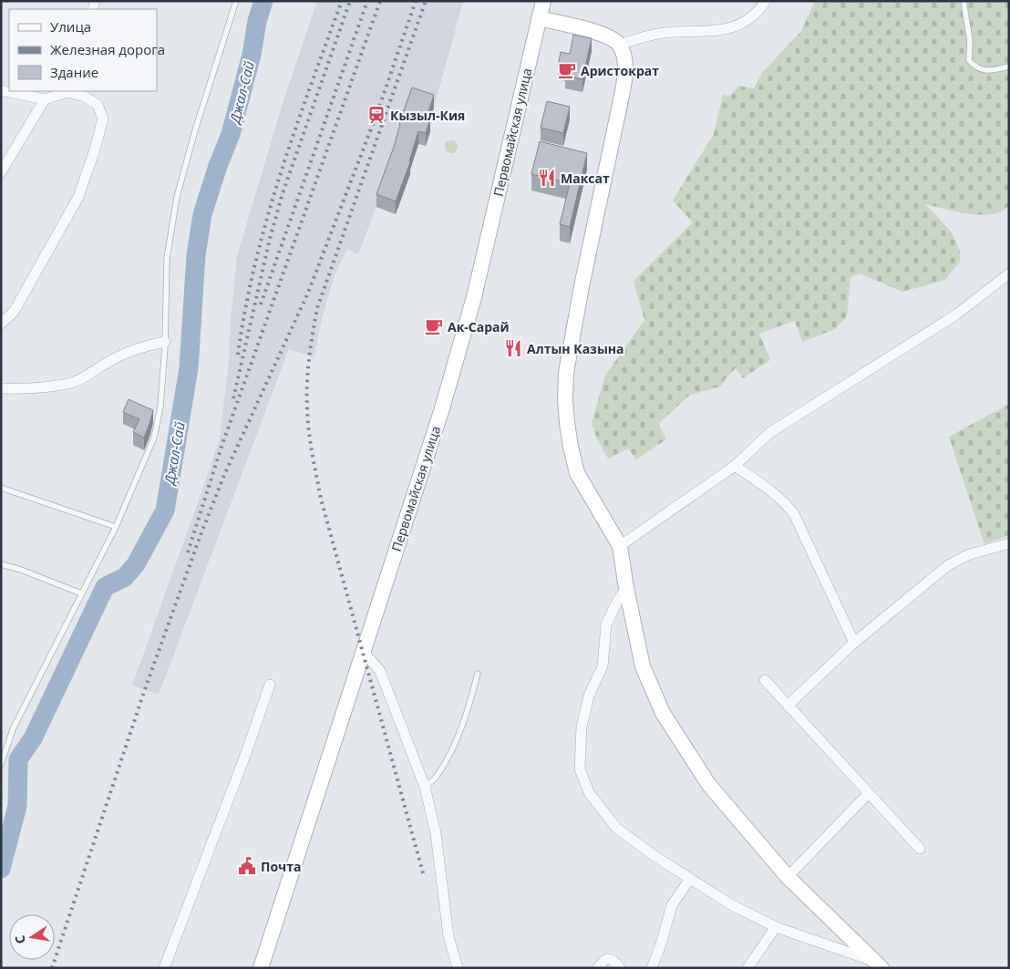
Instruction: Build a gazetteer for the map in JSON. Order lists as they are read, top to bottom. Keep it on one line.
{"streets":{"street":["Первомайская улица"]},"water":["Джал-Сай"],"places":{"cafe":["Аристократ","Ак-Сарай"],"station":["Кызыл-Кия"],"restaurant":["Максат","Алтын Казына"],"public building":["Почта"]},"legend":["Улица","Железная дорога","Здание"],"north":"left"}
